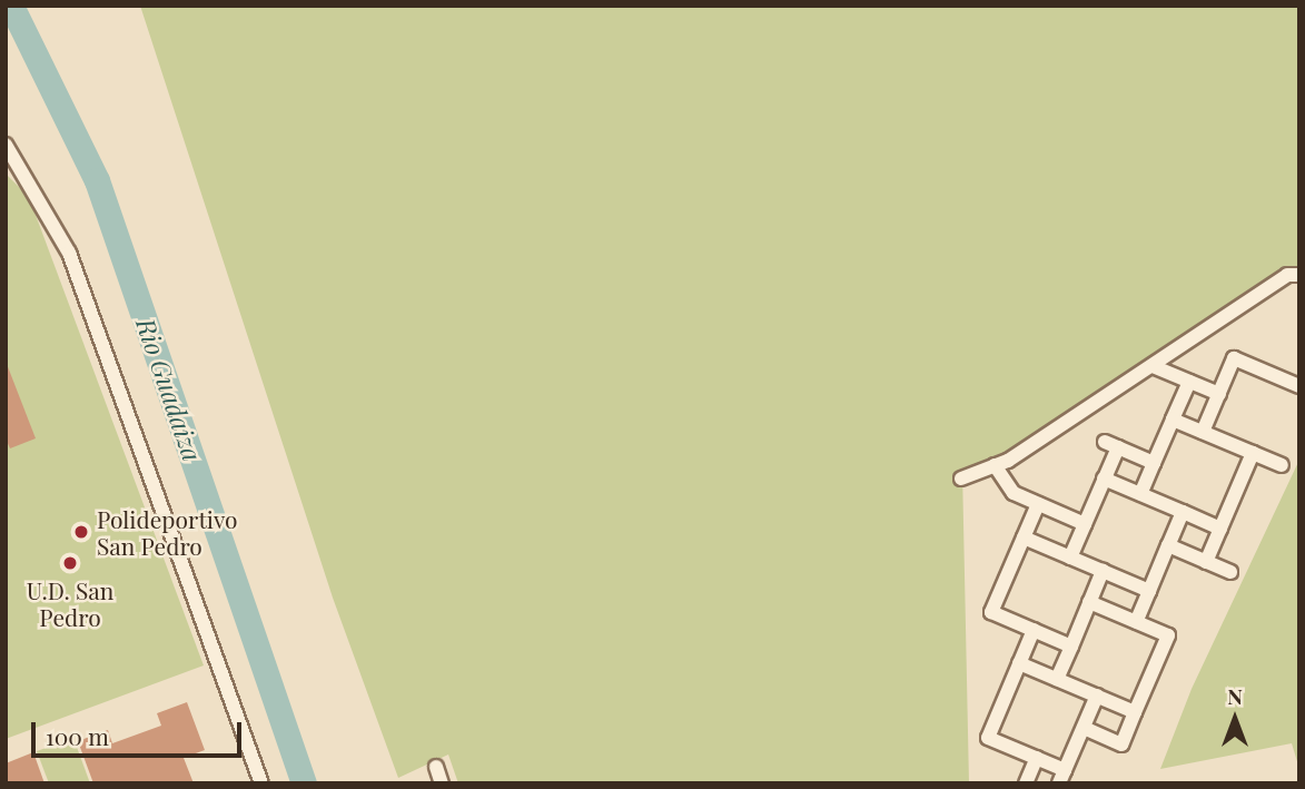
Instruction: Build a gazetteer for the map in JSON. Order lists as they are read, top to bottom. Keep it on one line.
{"water":["Rio Guadaiza"],"places":["Polideportivo San Pedro","U.D. San Pedro"],"scale_bar":"100 m","north":"top"}
